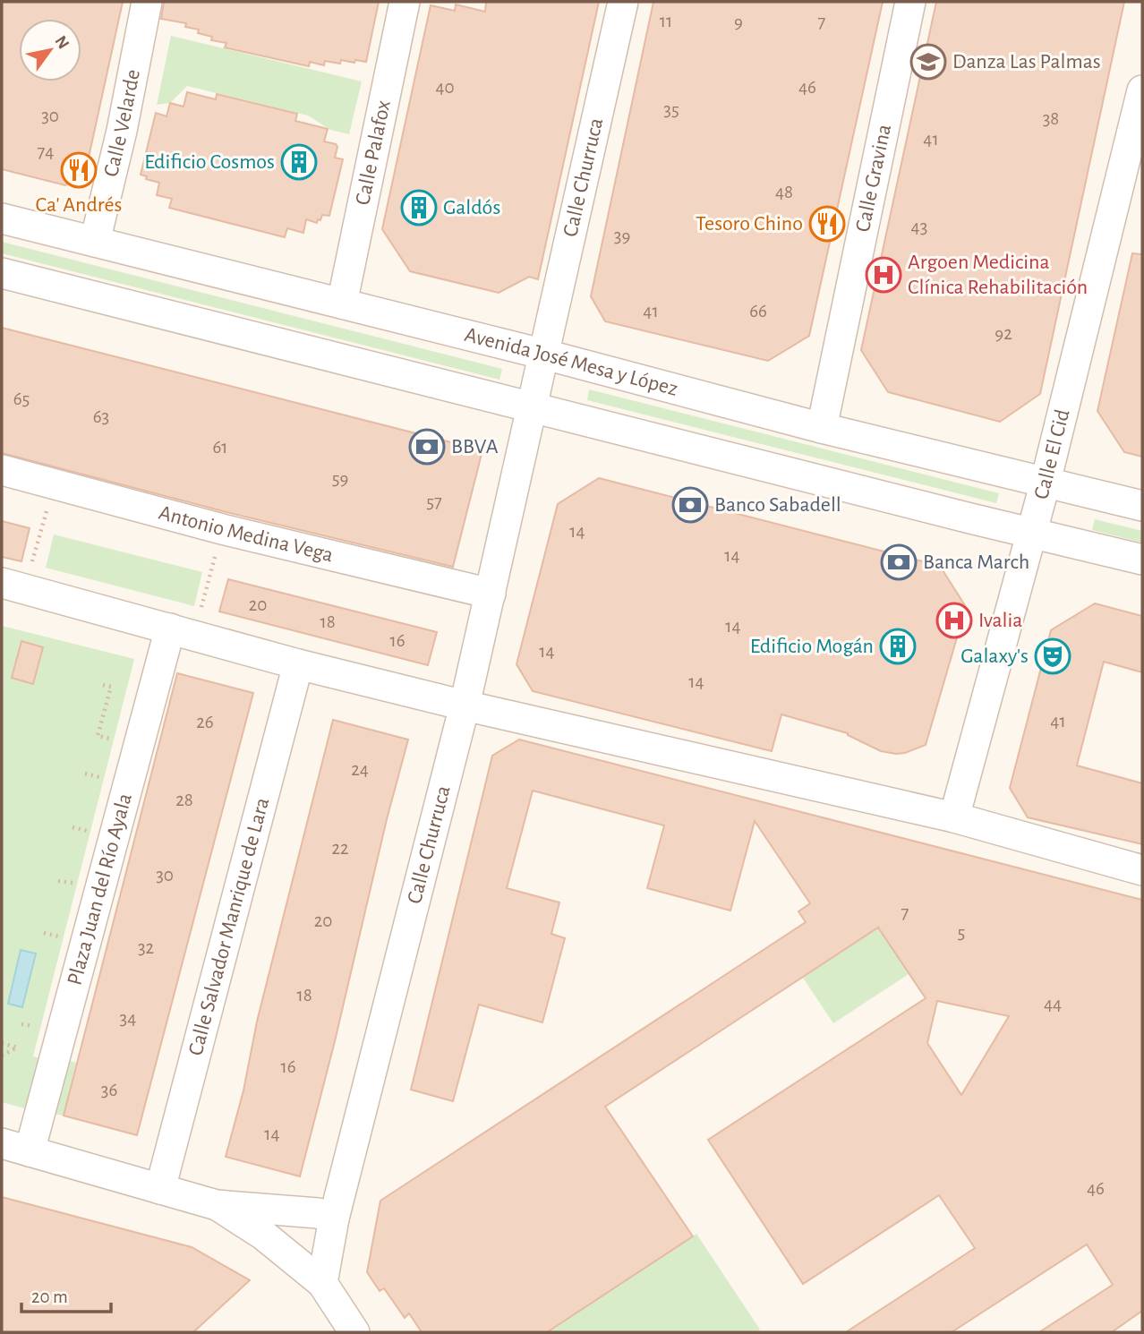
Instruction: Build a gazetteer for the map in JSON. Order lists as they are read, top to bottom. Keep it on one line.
{"streets":{"street":["Calle Velarde","Calle Palafox","Calle Churruca","Calle Gravina","Avenida José Mesa y López","Calle El Cid","Antonio Medina Vega","Plaza Juan del Río Ayala","Calle Salvador Manrique de Lara"]},"crossings":[["Calle Velarde","Avenida José Mesa y López"],["Calle Palafox","Avenida José Mesa y López"],["Calle Churruca","Avenida José Mesa y López"],["Calle Churruca","Antonio Medina Vega"],["Calle Gravina","Avenida José Mesa y López"],["Avenida José Mesa y López","Calle El Cid"]],"places":{"school or university":["Danza Las Palmas"],"building":["Edificio Cosmos","Galdós","Edificio Mogán"],"restaurant":["Ca' Andrés","Tesoro Chino"],"hospital":["Argoen Medicina Clínica Rehabilitación","Ivalia"],"bank":["BBVA","Banco Sabadell","Banca March"],"theatre":["Galaxy's"]},"house_numbers":["11","9","7","40","46","35","30","38","41","74","48","43","39","41","66","92","65","63","61","59","57","14","14","20","18","14","16","14","14","41","26","24","28","22","30","7","20","5","32","18","44","34","16","36","14","46"],"scale_bar":"20 m","north":"top right"}
